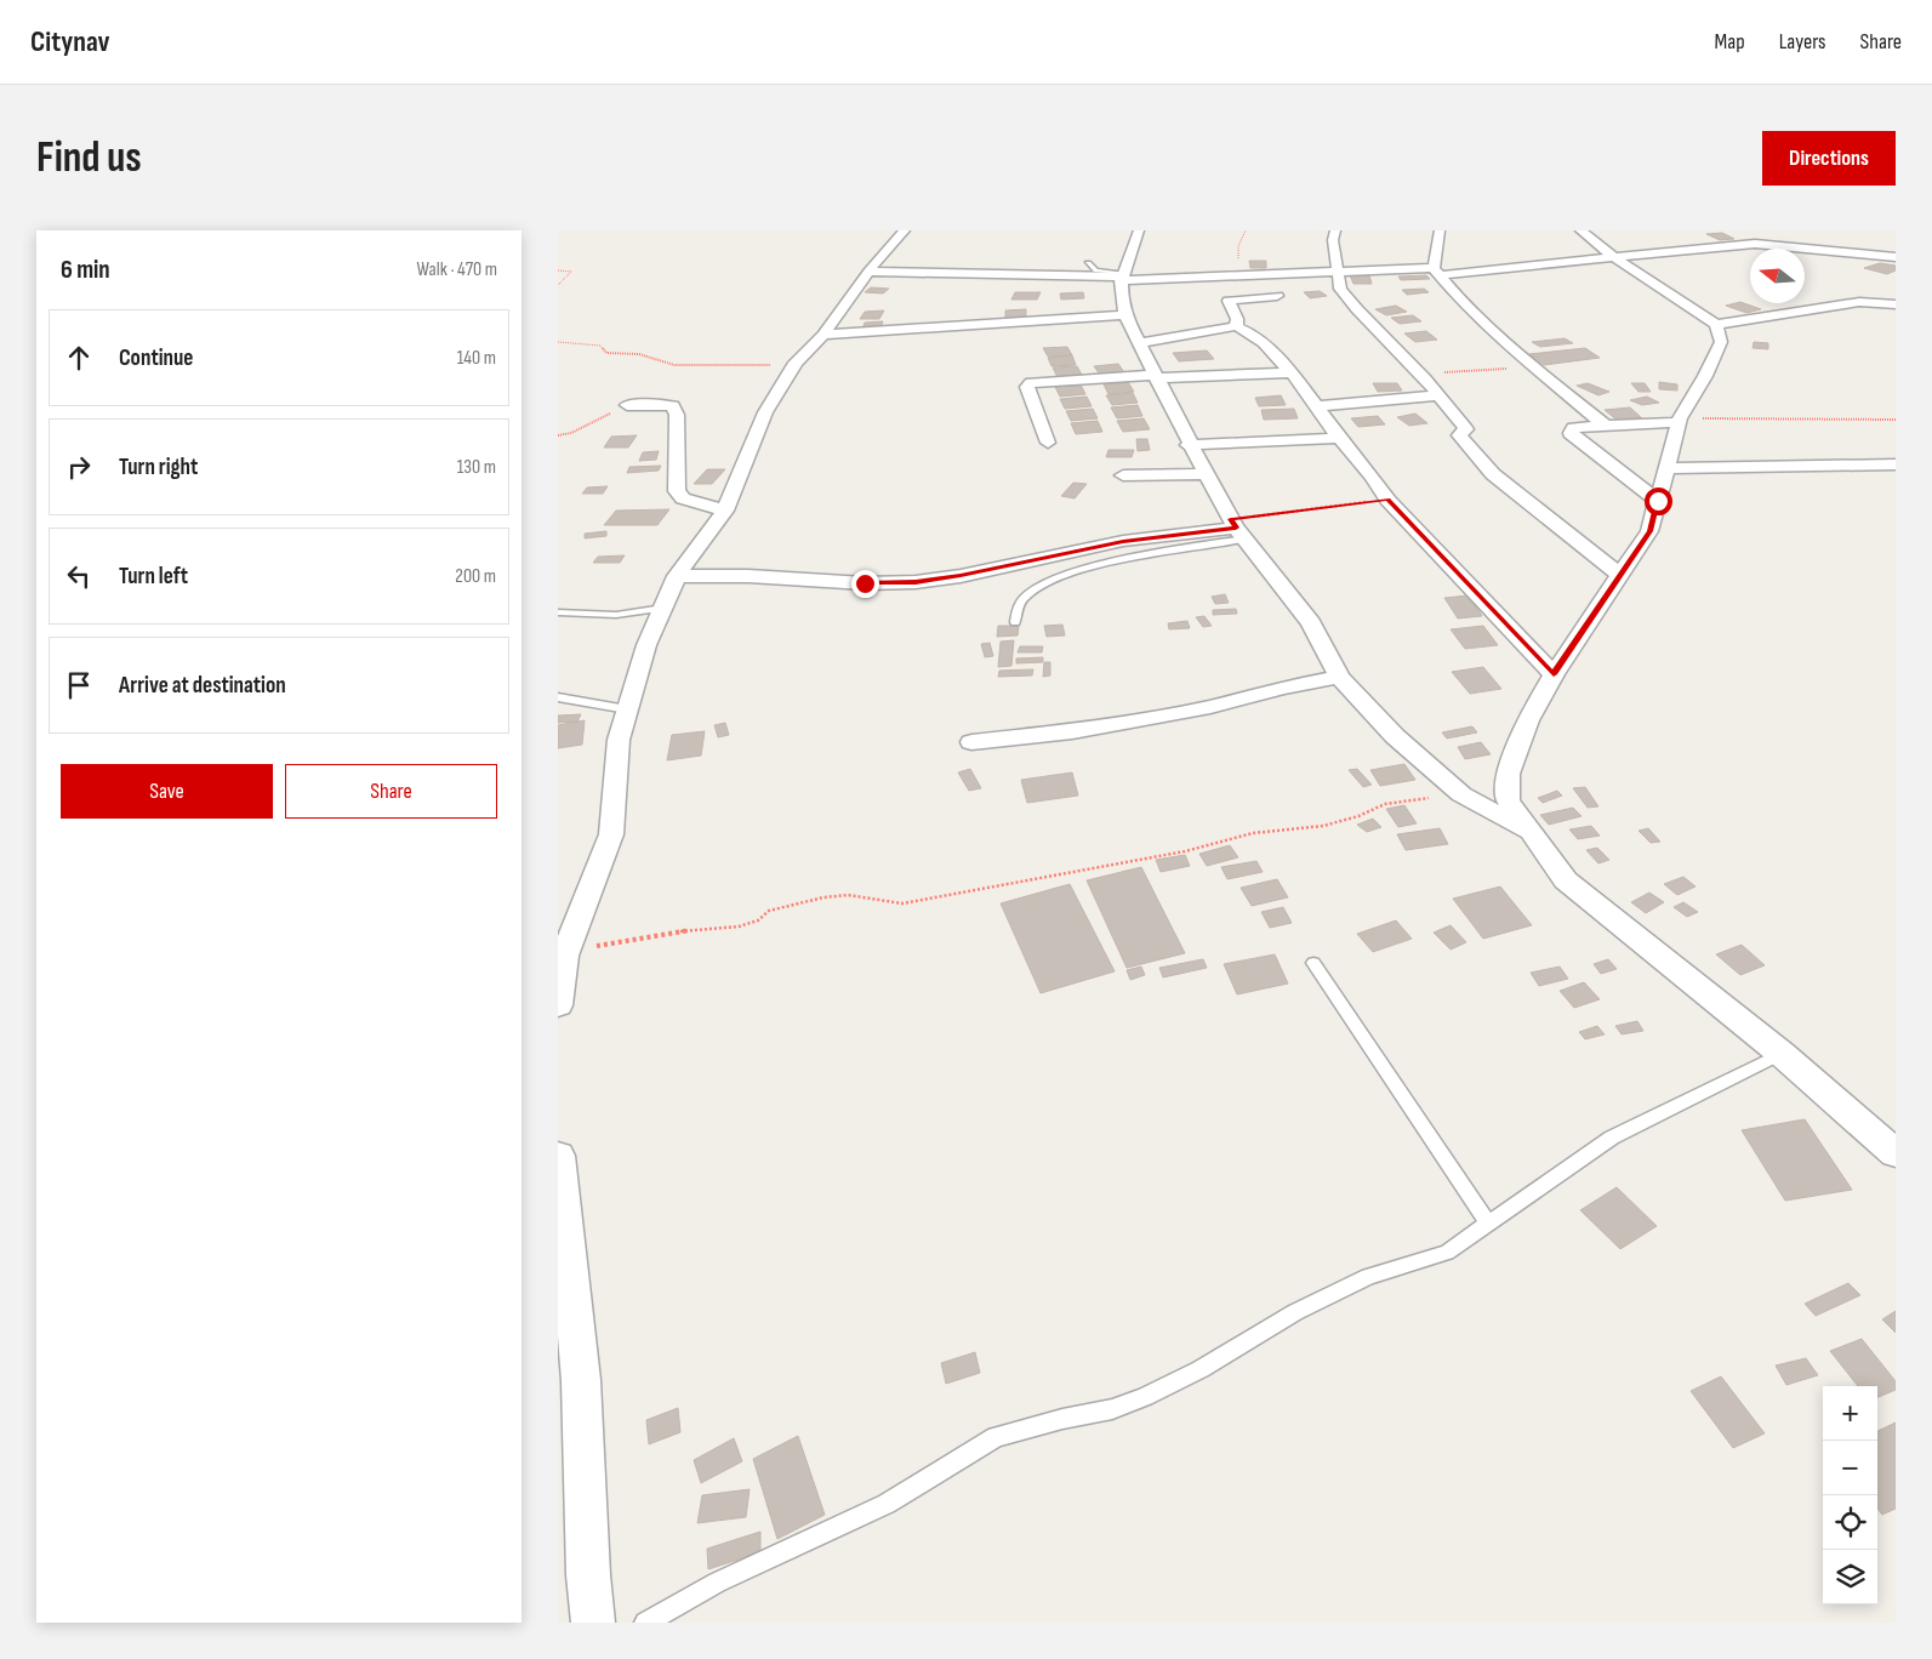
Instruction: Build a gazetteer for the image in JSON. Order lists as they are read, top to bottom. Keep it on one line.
{"north":"left","page":{"header":"Citynav","nav":["Map","Layers","Share"],"buttons":["Directions",["Save","Share"]],"title":"Find us","heading":["6 min","Walk · 470 m"],"list":[["Continue","140 m"],["Turn right","130 m"],["Turn left","200 m"],"Arrive at destination"],"map_buttons":["+","−"]}}
